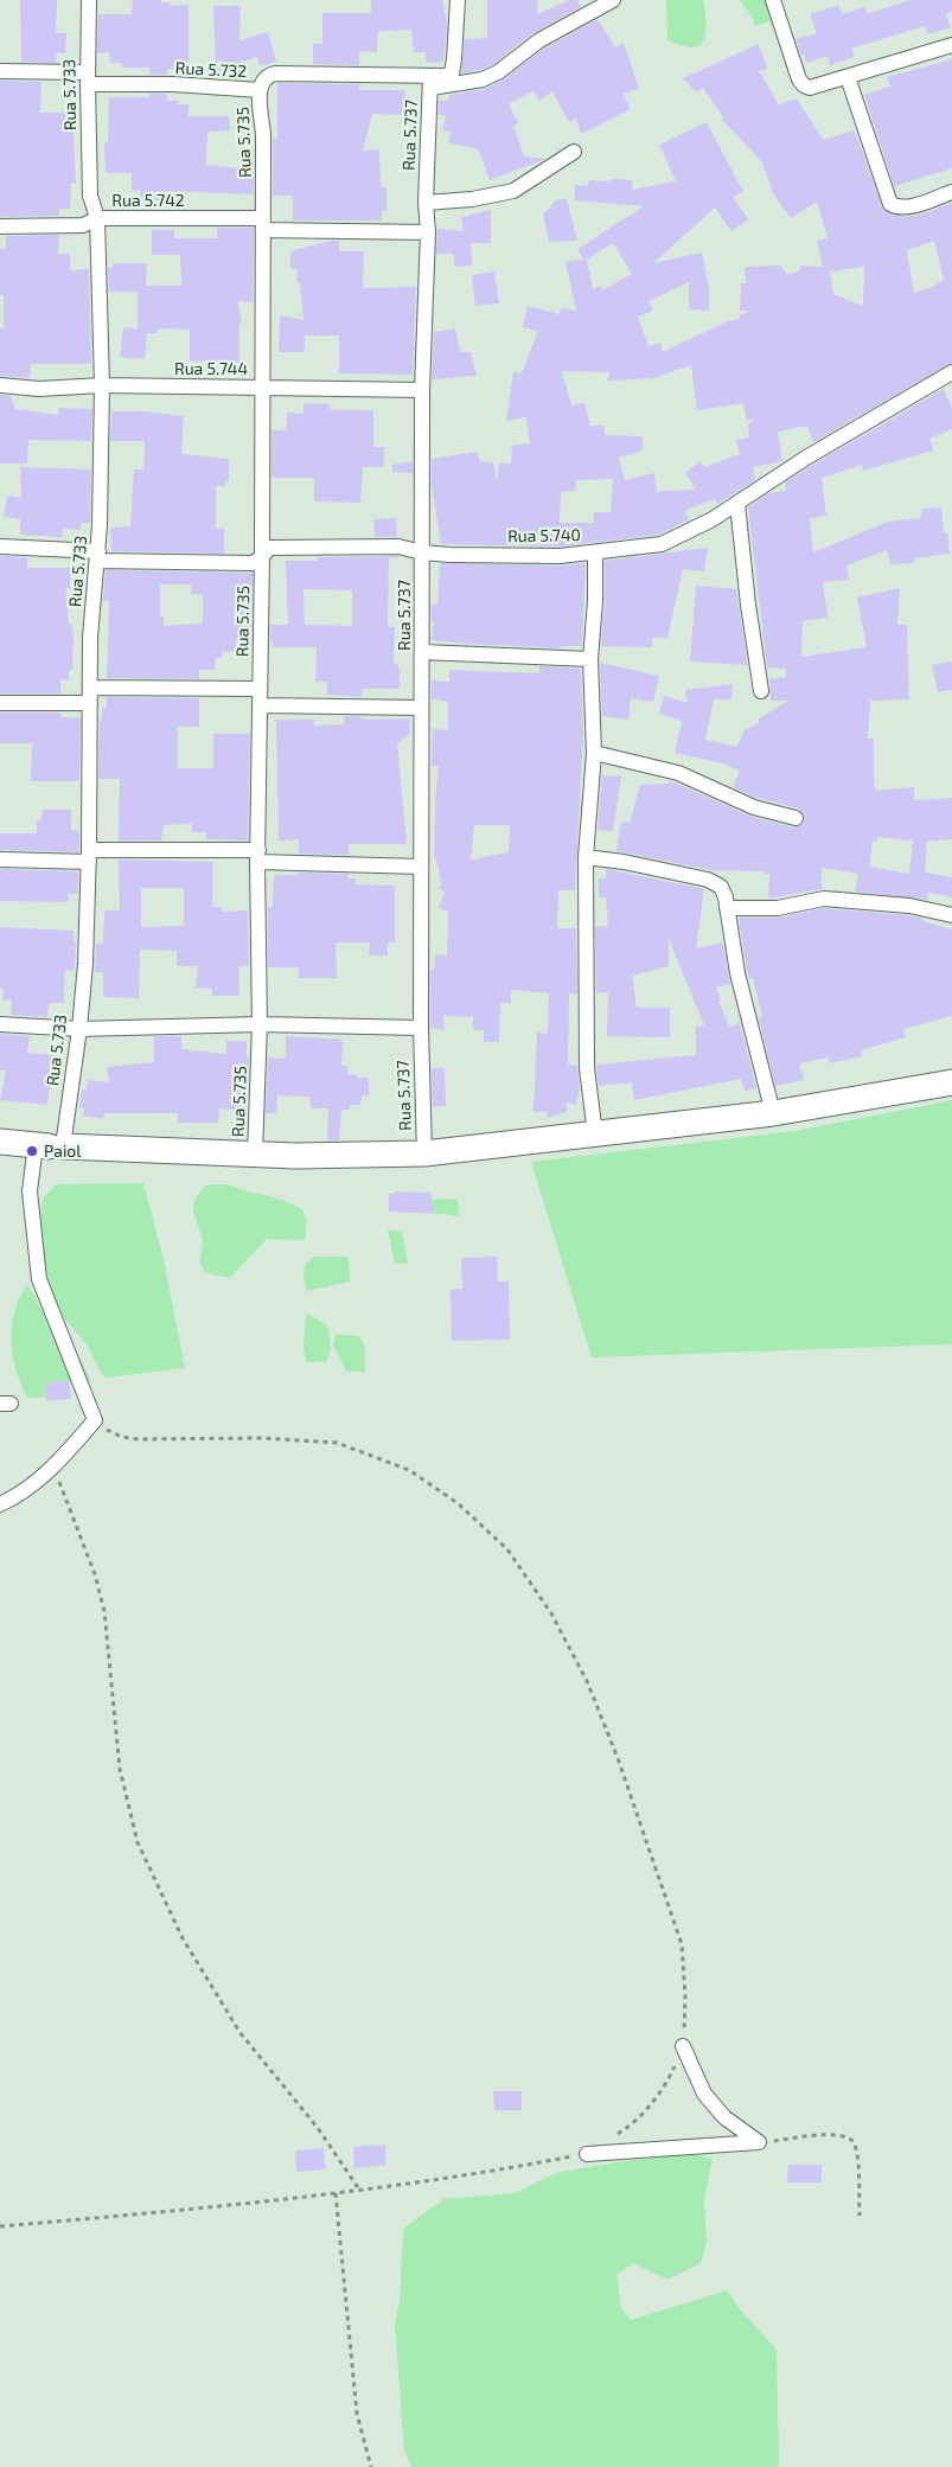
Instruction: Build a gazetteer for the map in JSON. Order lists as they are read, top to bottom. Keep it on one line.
{"streets":{"street":["Rua 5.732","Rua 5.733","Rua 5.737","Rua 5.735","Rua 5.742","Rua 5.744","Rua 5.740"]},"crossings":[["Rua 5.732","Rua 5.733"],["Rua 5.732","Rua 5.737"],["Rua 5.732","Rua 5.735"],["Rua 5.733","Rua 5.742"],["Rua 5.733","Rua 5.744"],["Rua 5.733","Rua 5.740"],["Rua 5.737","Rua 5.742"],["Rua 5.737","Rua 5.744"],["Rua 5.737","Rua 5.740"],["Rua 5.735","Rua 5.742"],["Rua 5.735","Rua 5.744"],["Rua 5.735","Rua 5.740"]],"places":["Paiol"]}
